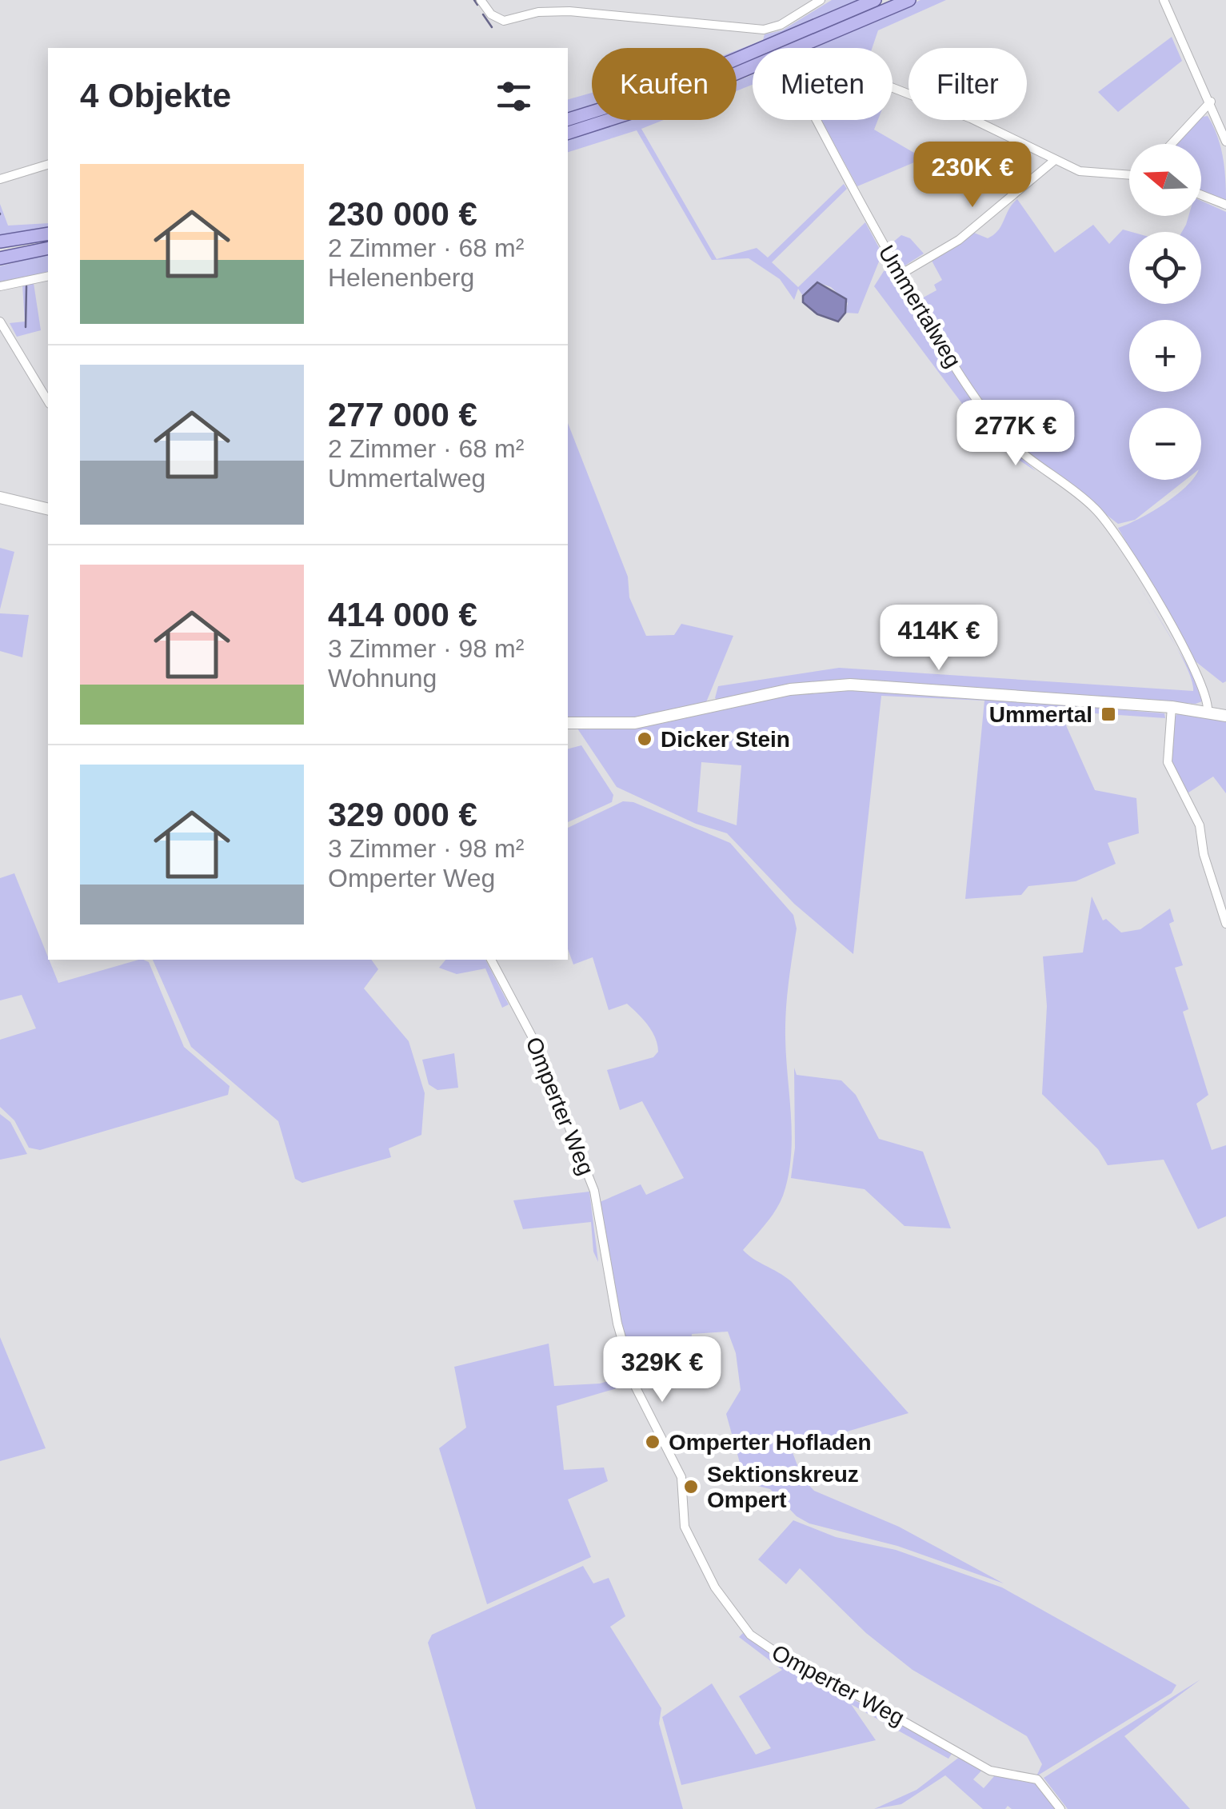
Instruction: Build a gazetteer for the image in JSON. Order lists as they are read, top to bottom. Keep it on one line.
{"streets":{"street":["Ummertalweg","Omperter Weg"]},"places":{"transit":["Ummertal"],"other":["Dicker Stein","Omperter Hofladen","Sektionskreuz Ompert"]},"north":"left","page":{"chip":["Kaufen","Mieten","Filter"],"heading":"4 Objekte","price":["230K €","277K €","414K €","329K €"],"map_buttons":["+","−"],"list":[{"name":"230 000 €","note":"2 Zimmer · 68 m² · Helenenberg"},{"name":"277 000 €","note":"2 Zimmer · 68 m² · Ummertalweg"},{"name":"414 000 €","note":"3 Zimmer · 98 m² · Wohnung"},{"name":"329 000 €","note":"3 Zimmer · 98 m² · Omperter Weg"}]}}
